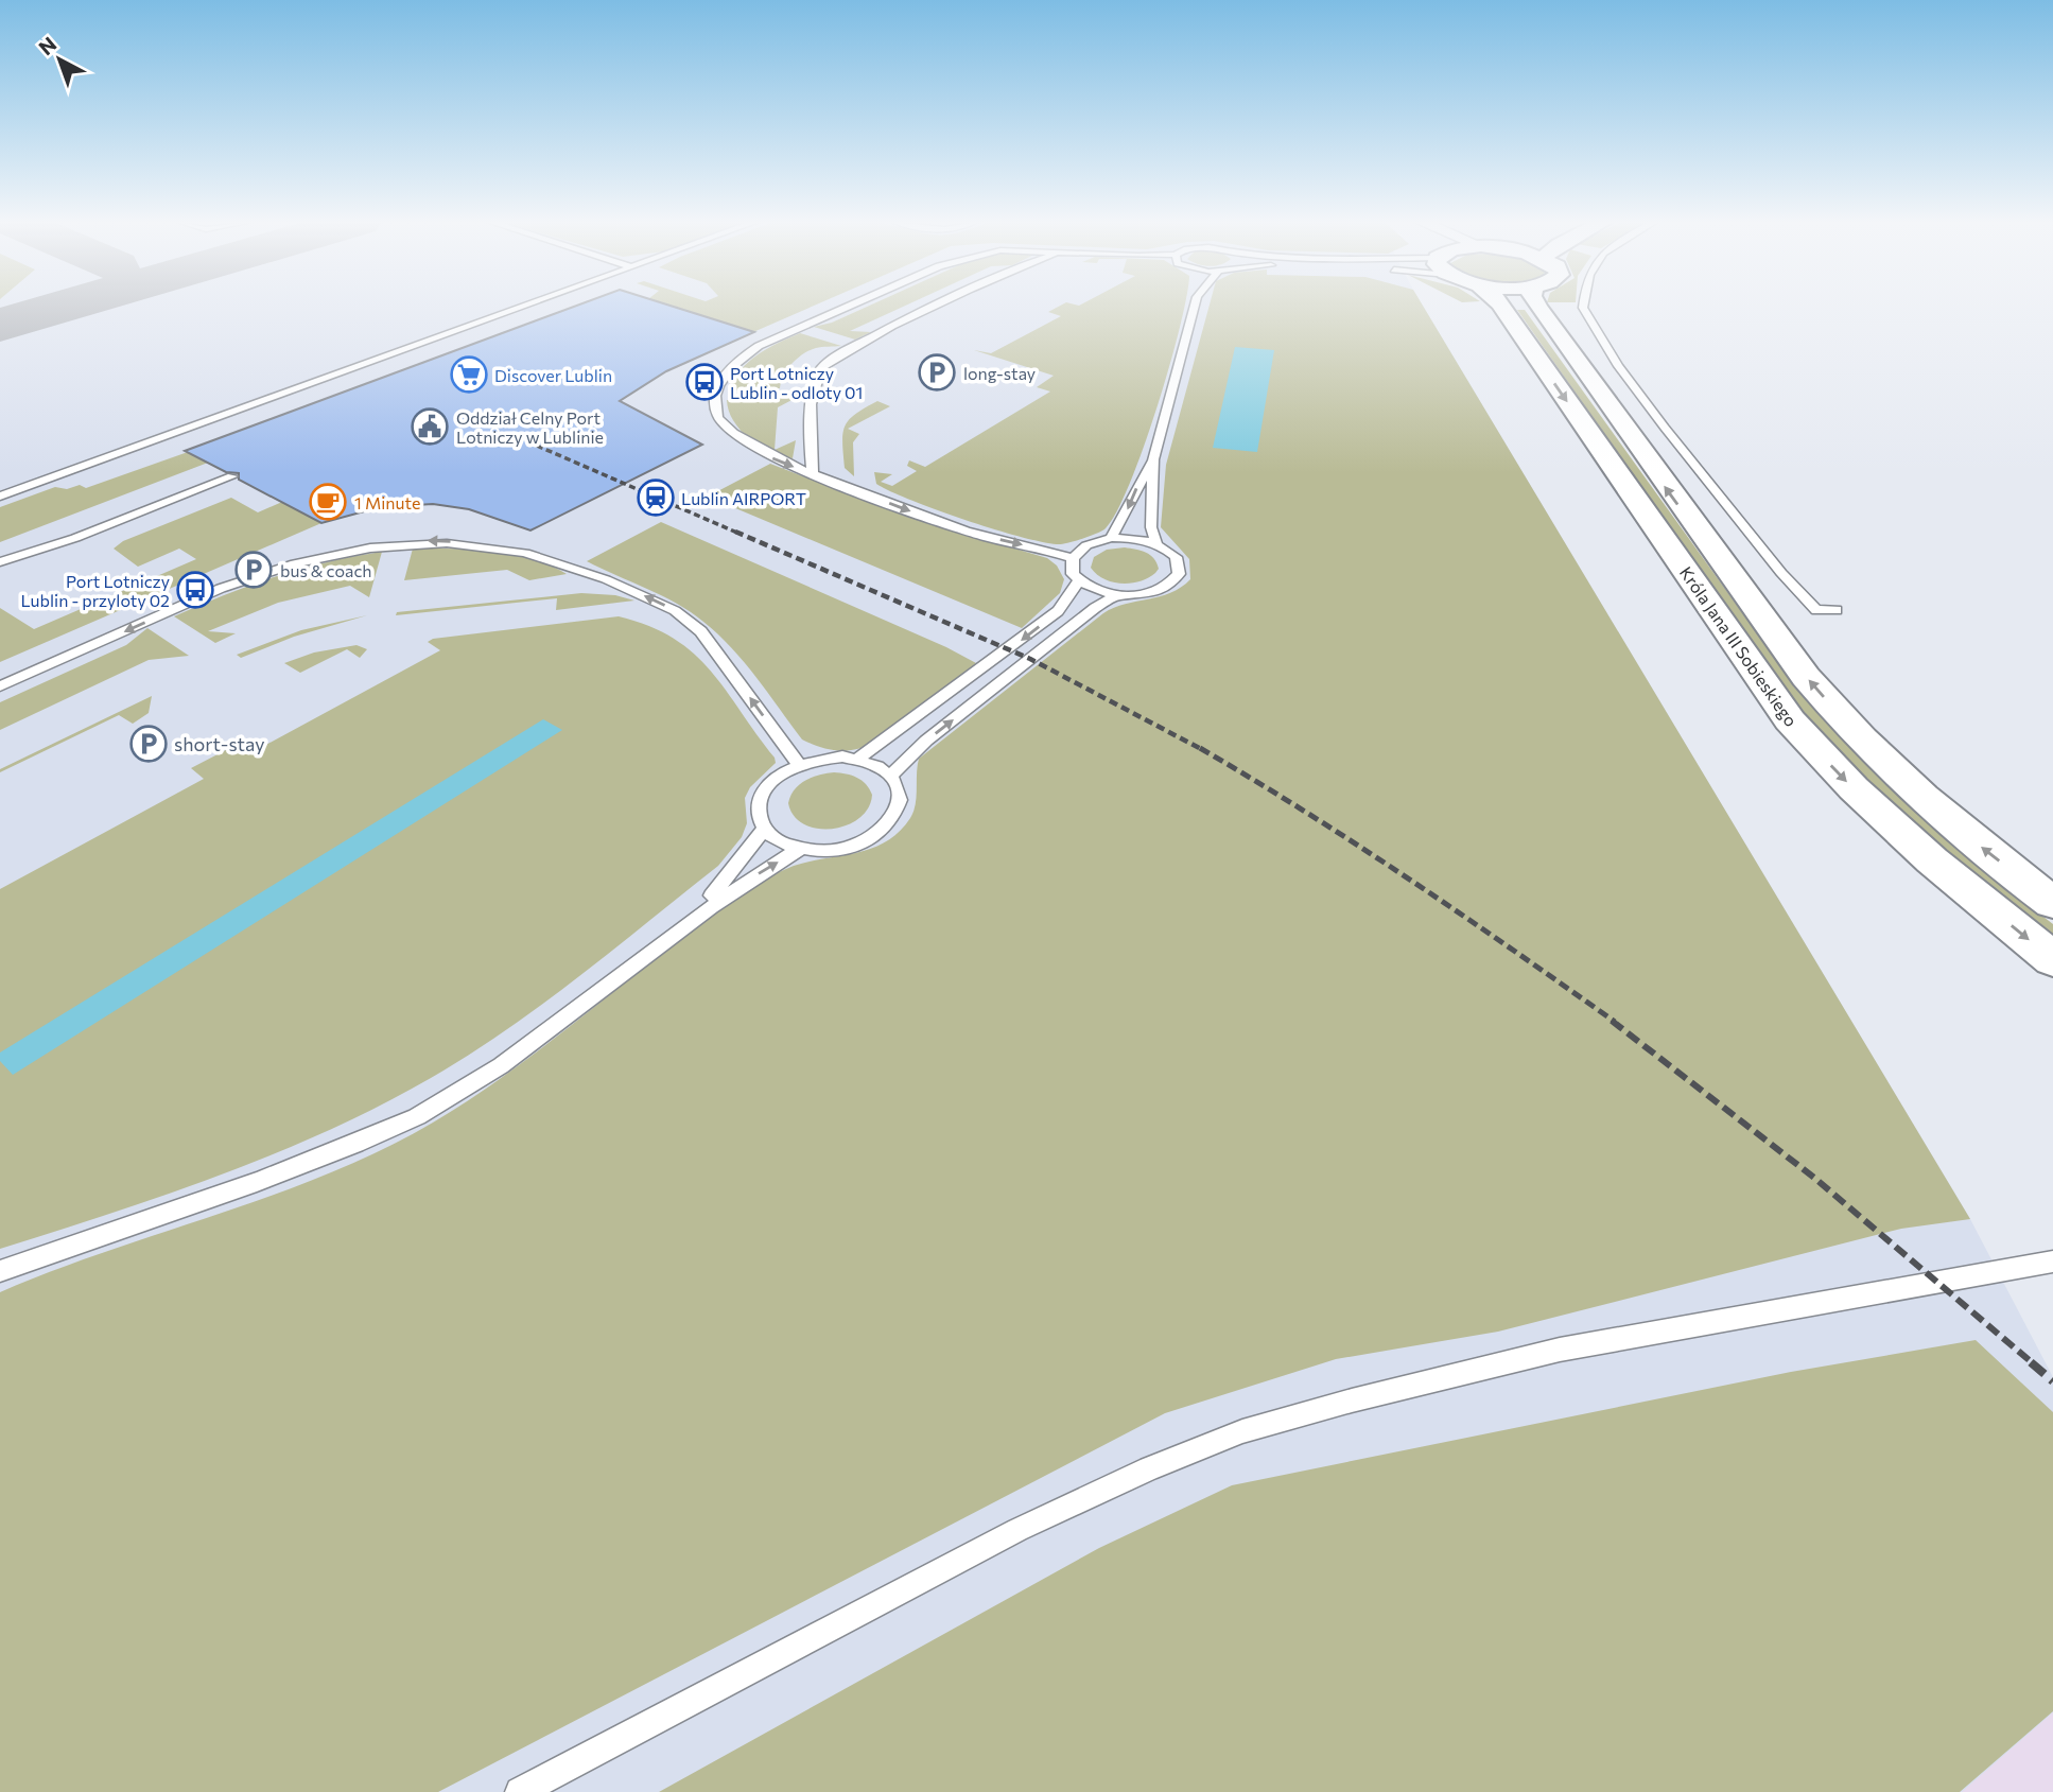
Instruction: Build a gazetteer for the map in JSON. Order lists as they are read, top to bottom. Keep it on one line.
{"streets":{"main road":["Króla Jana III Sobieskiego"]},"places":{"parking":["long-stay","bus & coach","short-stay"],"supermarket":["Discover Lublin"],"bus stop":["Port Lotniczy Lublin - odloty 01","Port Lotniczy Lublin - przyloty 02"],"public building":["Oddział Celny Port Lotniczy w Lublinie"],"station":["Lublin AIRPORT"],"cafe":["1 Minute"]},"north":"top left"}
